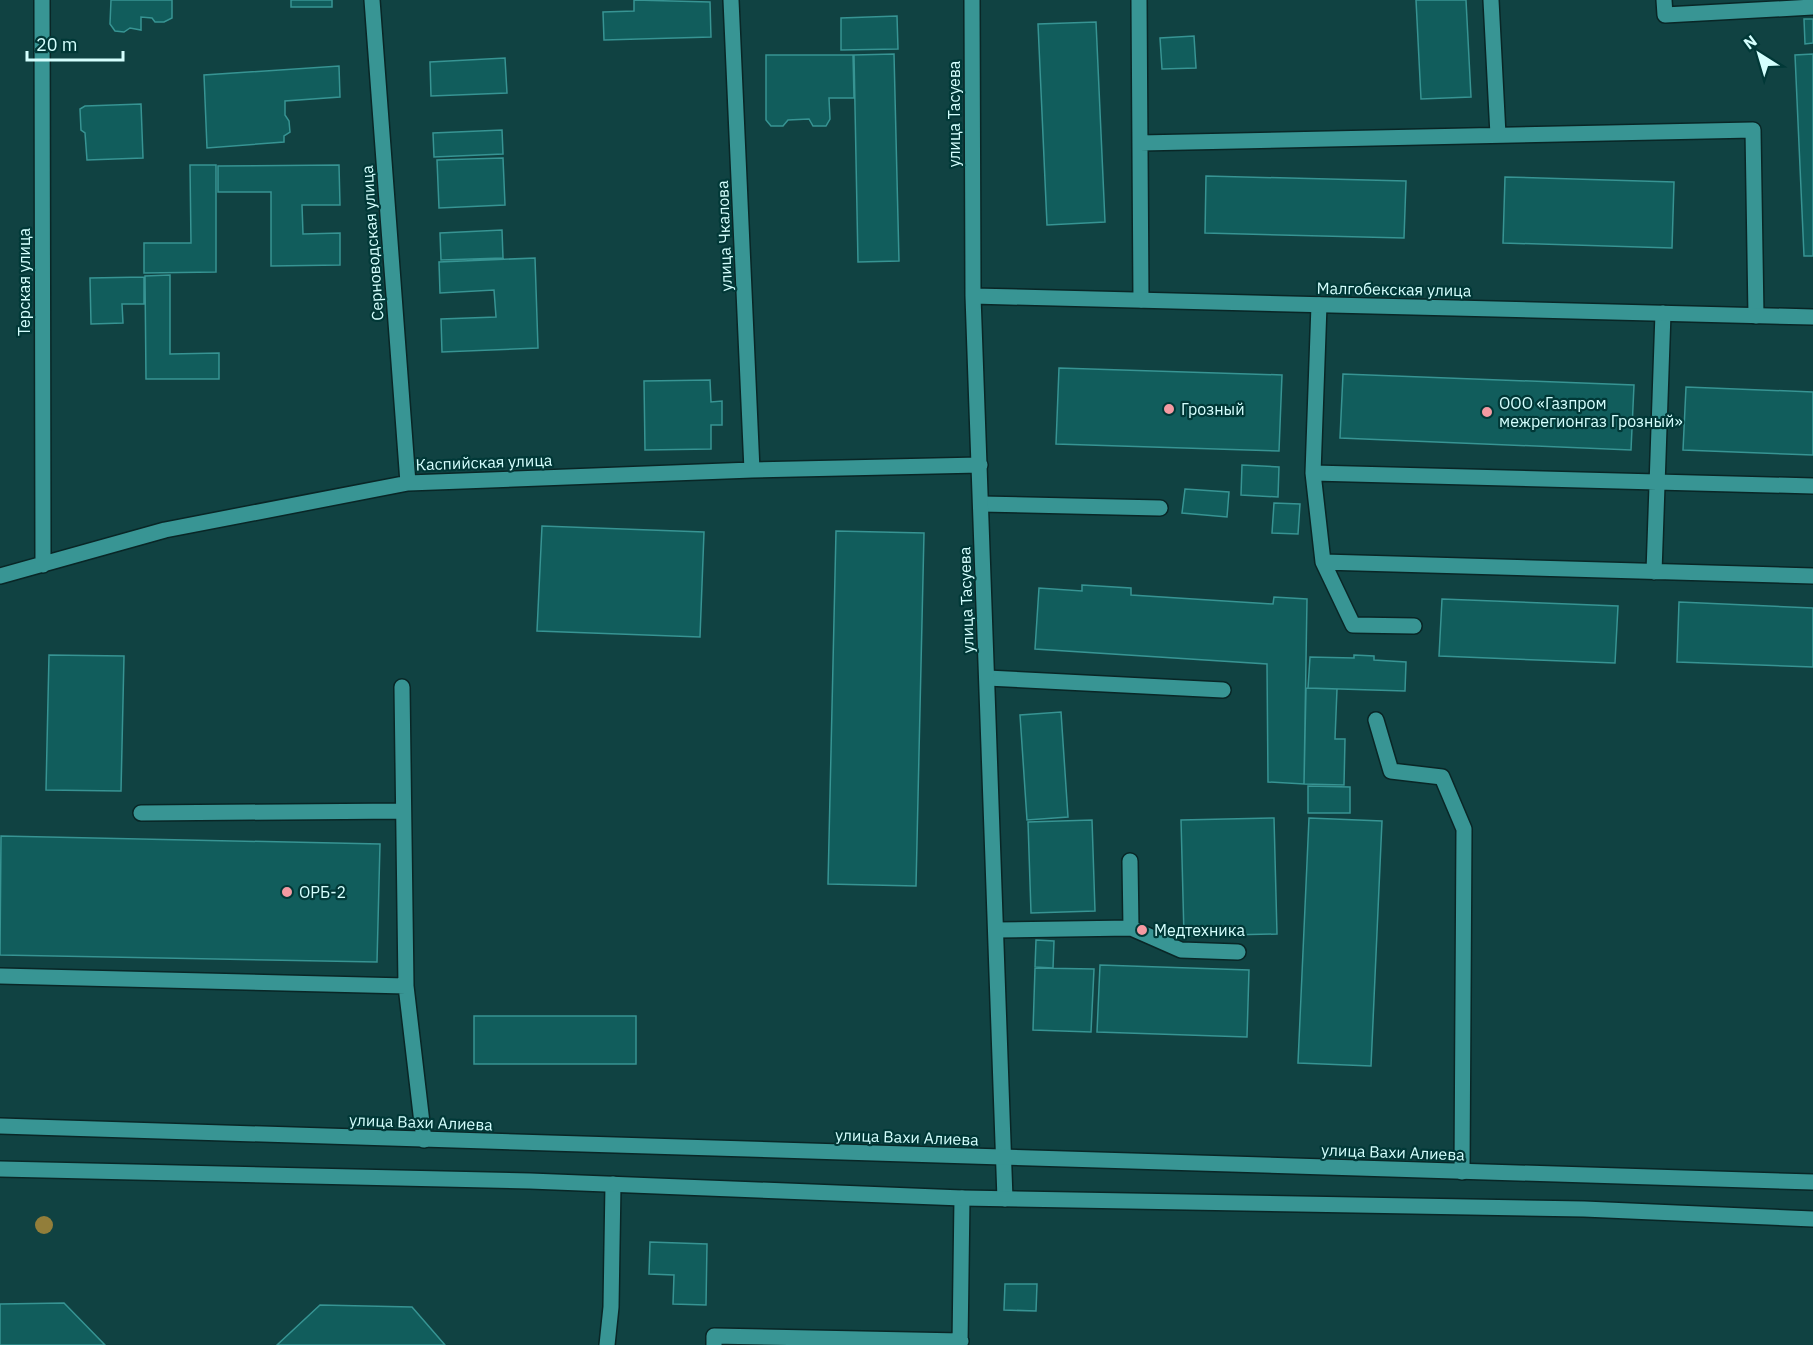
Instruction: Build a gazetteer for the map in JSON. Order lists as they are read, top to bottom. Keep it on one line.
{"streets":{"street":["улица Тасуева","улица Чкалова","Серноводская улица","Терская улица","Малгобекская улица","Каспийская улица","улица Вахи Алиева"]},"crossings":[["улица Тасуева","Малгобекская улица"],["улица Тасуева","Каспийская улица"],["улица Тасуева","улица Вахи Алиева"],["улица Чкалова","Каспийская улица"],["Серноводская улица","Каспийская улица"],["Терская улица","Каспийская улица"]],"places":["Грозный","ООО «Газпром межрегионгаз Грозный»","ОРБ-2","Медтехника"],"scale_bar":"20 m","north":"top left"}
